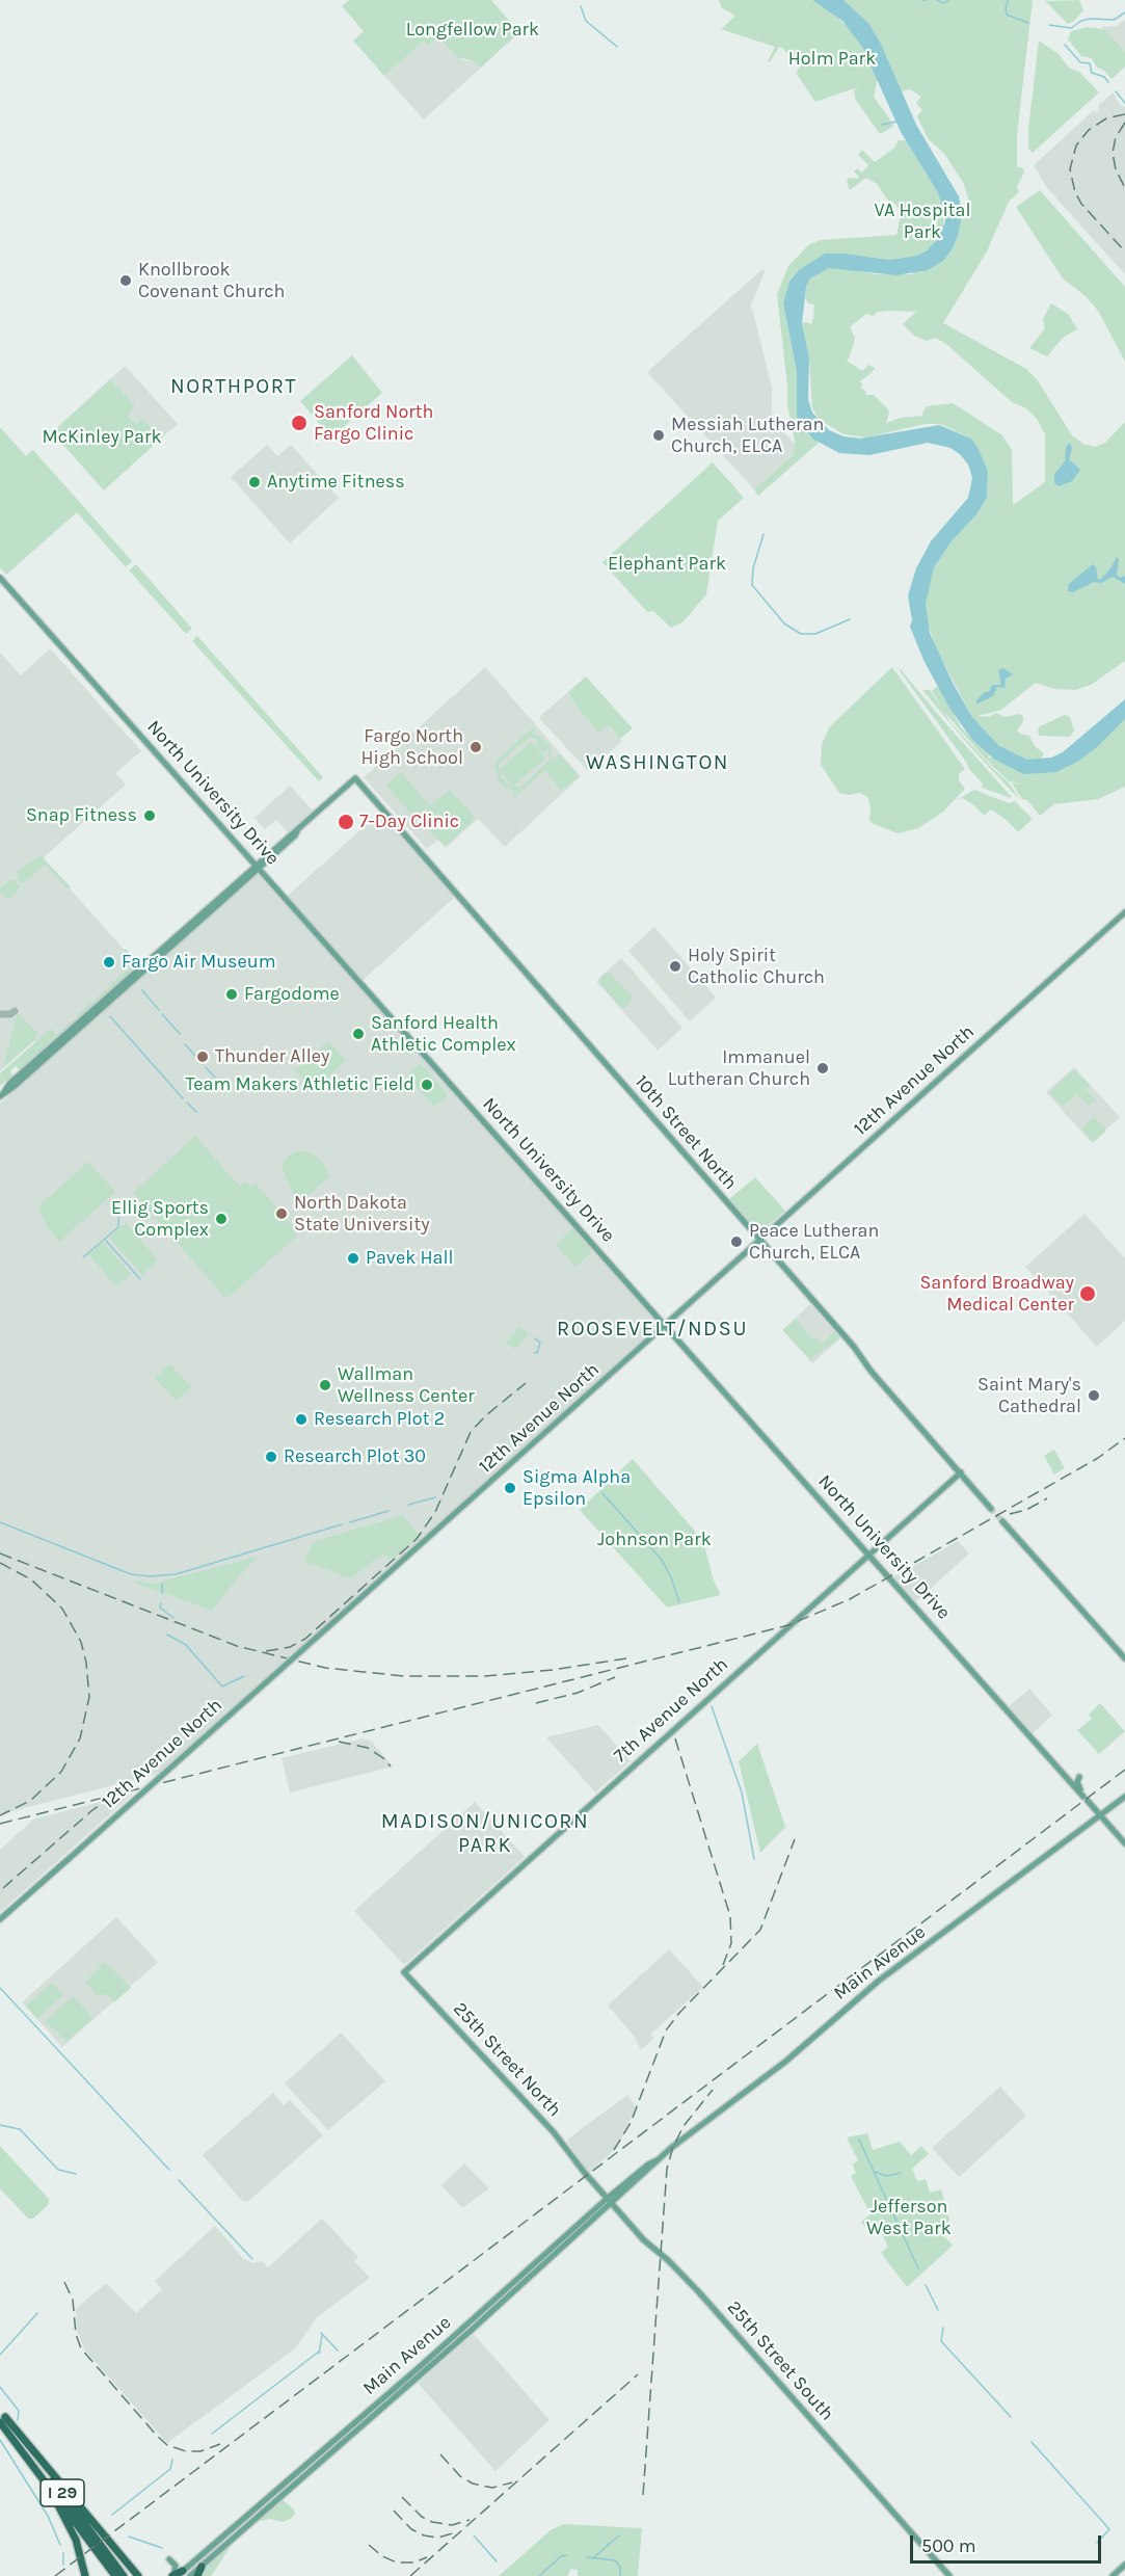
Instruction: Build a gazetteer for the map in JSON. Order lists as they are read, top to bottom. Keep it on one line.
{"streets":{"highway":["I 29"],"main road":["North University Drive","12th Avenue North","10th Street North","7th Avenue North","Main Avenue","25th Street North","25th Street South"]},"crossings":[["North University Drive","12th Avenue North"],["North University Drive","10th Street North"],["North University Drive","7th Avenue North"],["North University Drive","Main Avenue"],["12th Avenue North","10th Street North"],["10th Street North","7th Avenue North"],["7th Avenue North","25th Street North"],["Main Avenue","25th Street South"],["25th Street North","25th Street South"]],"districts":["NORTHPORT","WASHINGTON","ROOSEVELT/NDSU","MADISON/UNICORN PARK"],"parks":["Longfellow Park","Holm Park","VA Hospital Park","McKinley Park","Elephant Park","Johnson Park","Jefferson West Park"],"places":["Knollbrook Covenant Church","Sanford North Fargo Clinic","Messiah Lutheran Church, ELCA","Anytime Fitness","Fargo North High School","Snap Fitness","7-Day Clinic","Fargo Air Museum","Holy Spirit Catholic Church","Fargodome","Sanford Health Athletic Complex","Thunder Alley","Immanuel Lutheran Church","Team Makers Athletic Field","North Dakota State University","Ellig Sports Complex","Peace Lutheran Church, ELCA","Pavek Hall","Sanford Broadway Medical Center","Wallman Wellness Center","Saint Mary's Cathedral","Research Plot 2","Research Plot 30","Sigma Alpha Epsilon"],"scale_bar":"500 m"}
